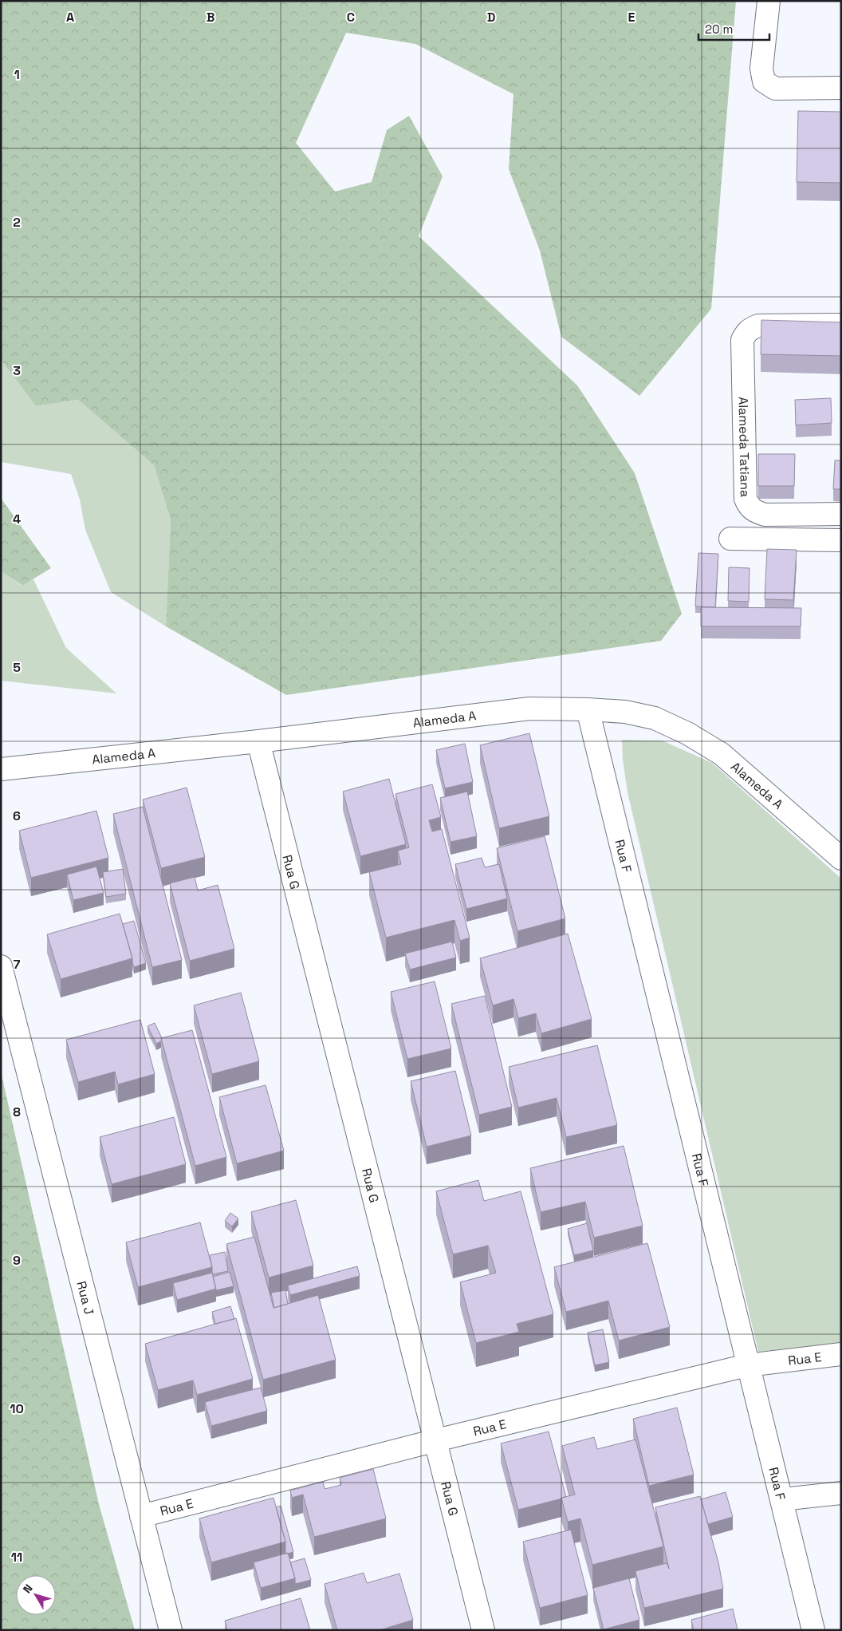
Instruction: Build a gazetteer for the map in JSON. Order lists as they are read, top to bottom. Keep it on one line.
{"streets":{"street":["Alameda Tatiana","Alameda A","Rua F","Rua G","Rua J","Rua E"]},"crossings":[["Alameda A","Rua F"],["Alameda A","Rua G"],["Rua F","Rua E"],["Rua G","Rua E"],["Rua J","Rua E"]],"scale_bar":"20 m","north":"top left","grid":{"columns":["A","B","C","D","E"],"rows":["1","2","3","4","5","6","7","8","9","10","11"]}}
